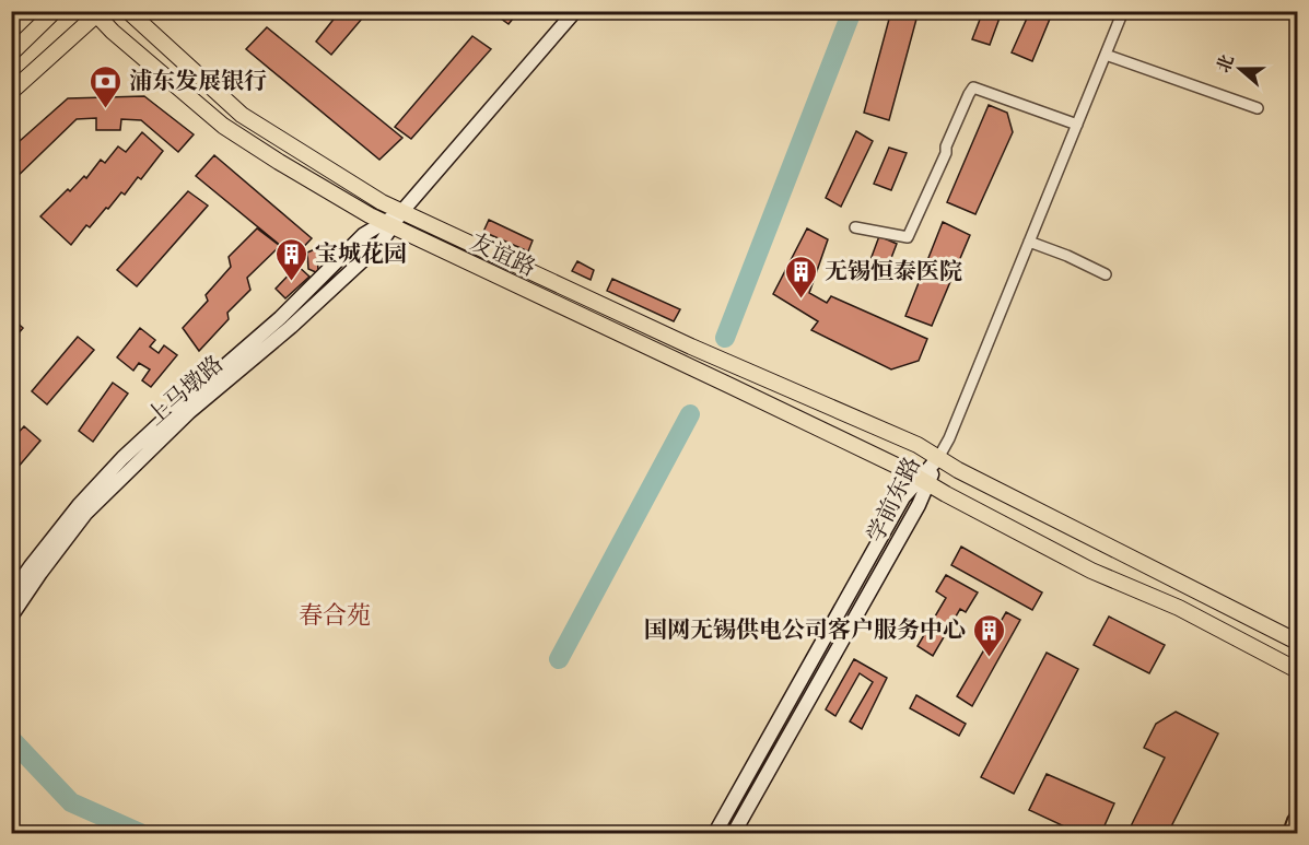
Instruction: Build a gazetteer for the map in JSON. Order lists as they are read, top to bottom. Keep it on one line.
{"streets":{"main road":["友谊路"],"street":["上马墩路","学前东路"]},"crossings":[["友谊路","上马墩路"],["友谊路","学前东路"]],"districts":["春合苑"],"places":{"bank":["浦东发展银行"],"building":["宝城花园","无锡恒泰医院","国网无锡供电公司客户服务中心"]},"north":"left"}
